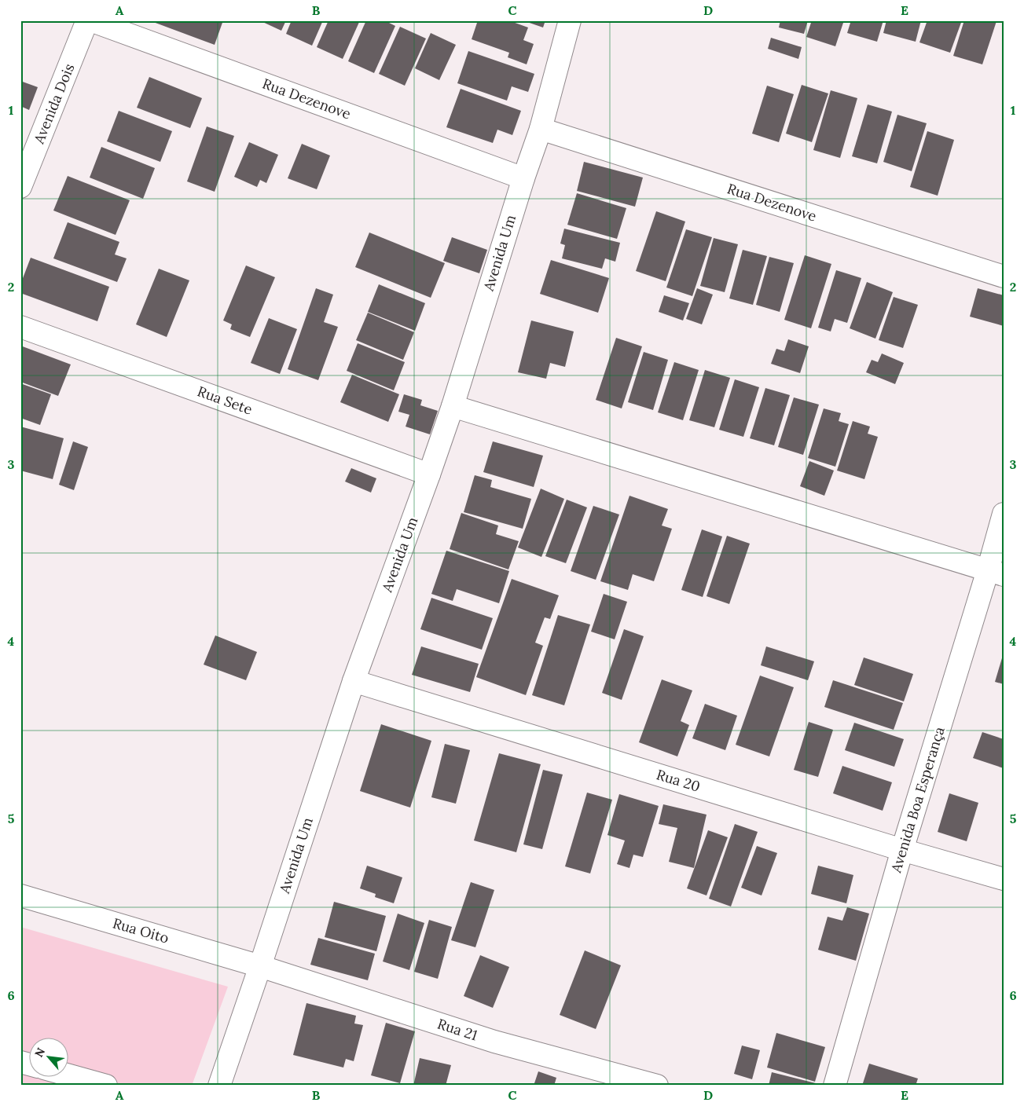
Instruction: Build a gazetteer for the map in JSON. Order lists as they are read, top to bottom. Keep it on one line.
{"streets":{"street":["Rua Dezenove","Avenida Dois","Avenida Um","Rua Sete","Rua 20","Avenida Boa Esperança","Rua Oito","Rua 21"]},"crossings":[["Rua Dezenove","Avenida Dois"],["Rua Dezenove","Avenida Um"],["Avenida Um","Rua Sete"],["Avenida Um","Rua 20"],["Avenida Um","Rua Oito"],["Avenida Um","Rua 21"],["Rua 20","Avenida Boa Esperança"],["Rua Oito","Rua 21"]],"north":"top left","grid":{"columns":["A","B","C","D","E"],"rows":["1","2","3","4","5","6"]}}
